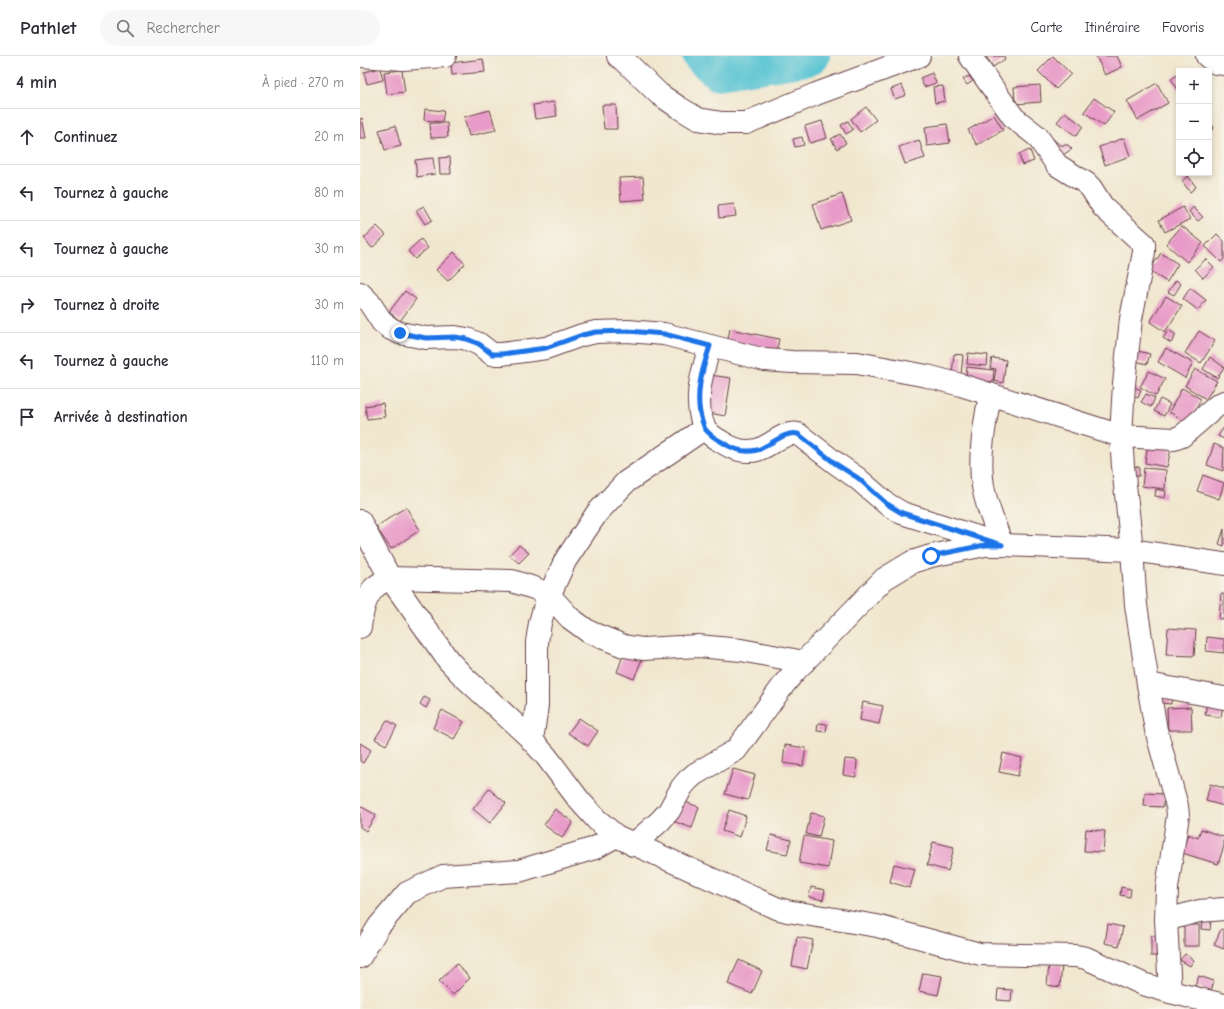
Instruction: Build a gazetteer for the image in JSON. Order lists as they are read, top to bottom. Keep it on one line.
{"page":{"header":"Pathlet","search":"Rechercher","nav":["Carte","Itinéraire","Favoris"],"heading":["4 min","À pied · 270 m"],"map_buttons":["+","−"],"list":[["Continuez","20 m"],["Tournez à gauche","80 m"],["Tournez à gauche","30 m"],["Tournez à droite","30 m"],["Tournez à gauche","110 m"],"Arrivée à destination"]}}
